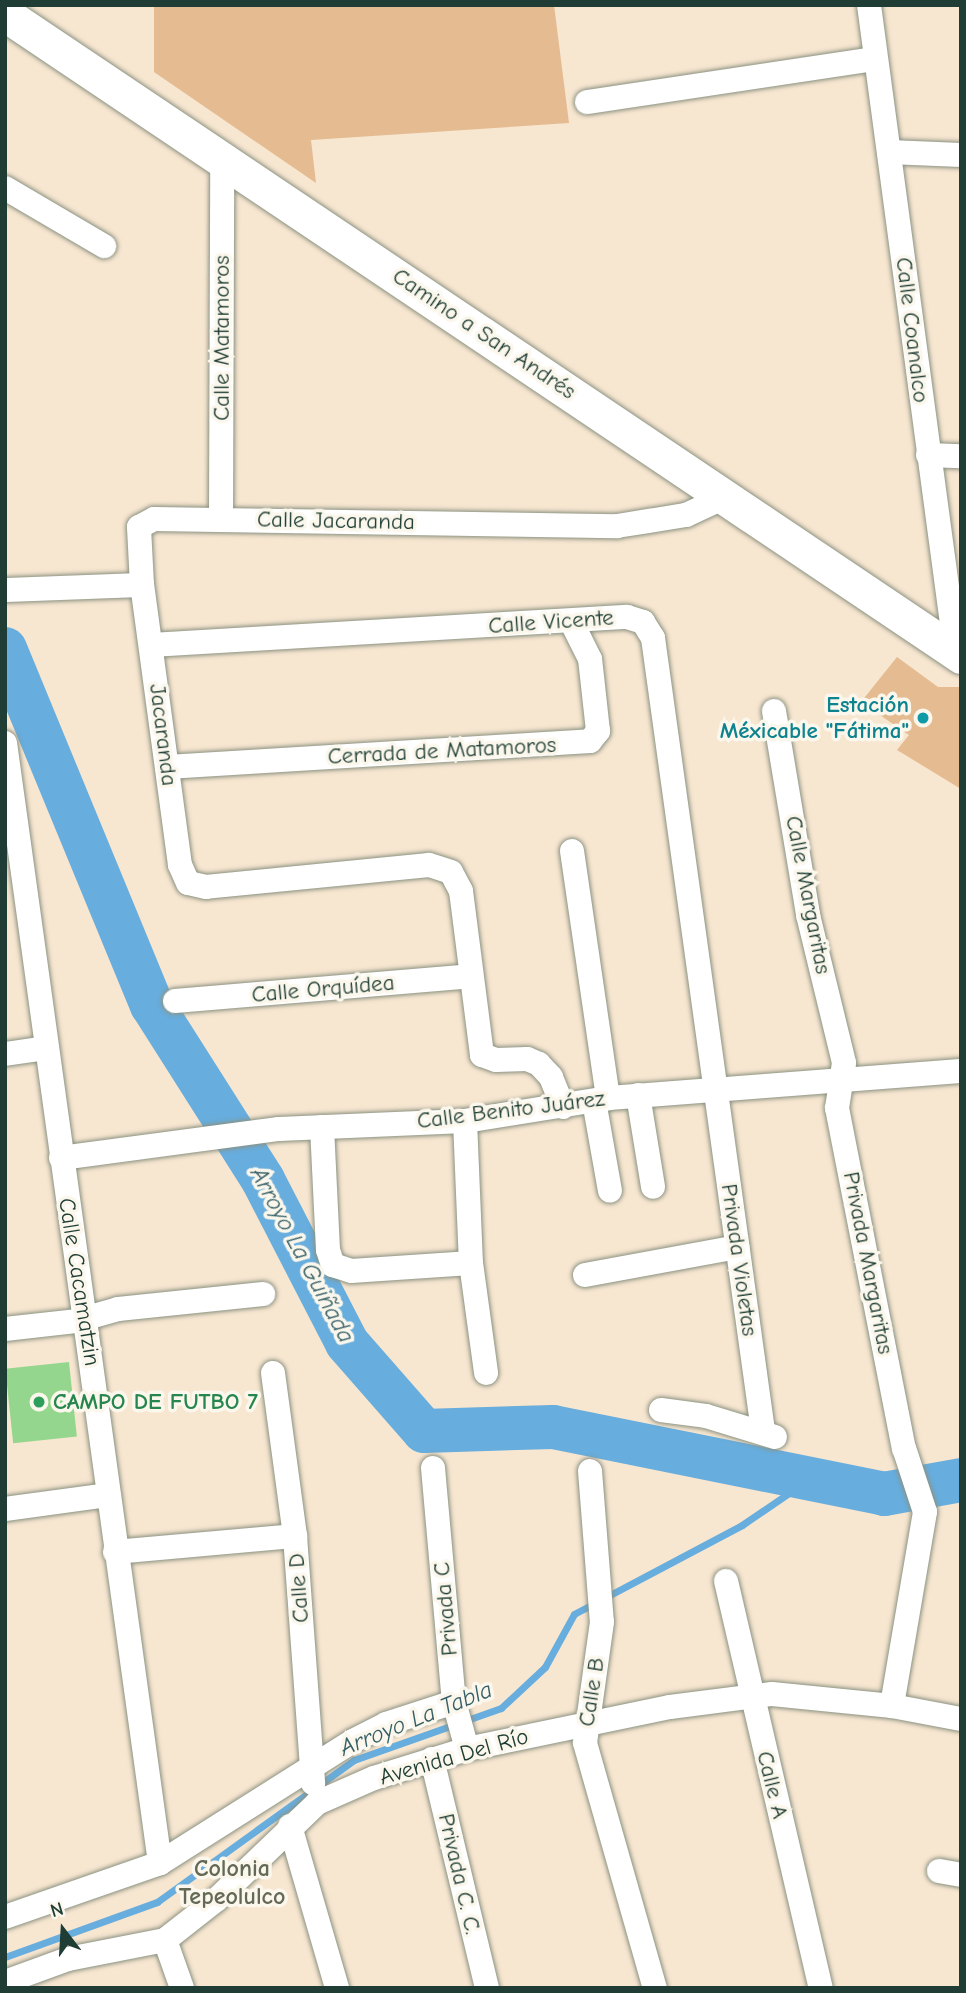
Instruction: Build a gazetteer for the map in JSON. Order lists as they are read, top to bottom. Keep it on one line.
{"streets":{"main road":["Camino a San Andrés"],"street":["Calle Coanalco","Calle Matamoros","Calle Jacaranda","Calle Vicente","Jacaranda","Cerrada de Matamoros","Calle Margaritas","Calle Orquídea","Calle Benito Juárez","Privada Violetas","Privada Margaritas","Calle Cacamatzin","Calle D","Privada C","Calle B","Avenida Del Río","Calle A","Privada C. C."]},"crossings":[["Calle Coanalco","Camino a San Andrés"],["Camino a San Andrés","Calle Matamoros"],["Camino a San Andrés","Calle Jacaranda"],["Calle Matamoros","Calle Jacaranda"],["Calle Jacaranda","Jacaranda"],["Calle Vicente","Jacaranda"],["Calle Vicente","Cerrada de Matamoros"],["Calle Vicente","Calle Benito Juárez"],["Calle Vicente","Privada Violetas"],["Jacaranda","Cerrada de Matamoros"],["Jacaranda","Calle Orquídea"],["Calle Margaritas","Calle Benito Juárez"],["Calle Margaritas","Privada Margaritas"],["Calle Benito Juárez","Privada Violetas"],["Calle Benito Juárez","Privada Margaritas"],["Calle Benito Juárez","Calle Cacamatzin"],["Privada Margaritas","Avenida Del Río"],["Calle D","Avenida Del Río"],["Privada C","Avenida Del Río"],["Calle B","Avenida Del Río"],["Avenida Del Río","Calle A"],["Avenida Del Río","Privada C. C."]],"districts":["Colonia Tepeolulco"],"water":["Arroyo La Guiñada","Arroyo La Tabla"],"places":["Estación Méxicable \"Fátima\"","CAMPO DE FUTBO 7"],"north":"top"}
